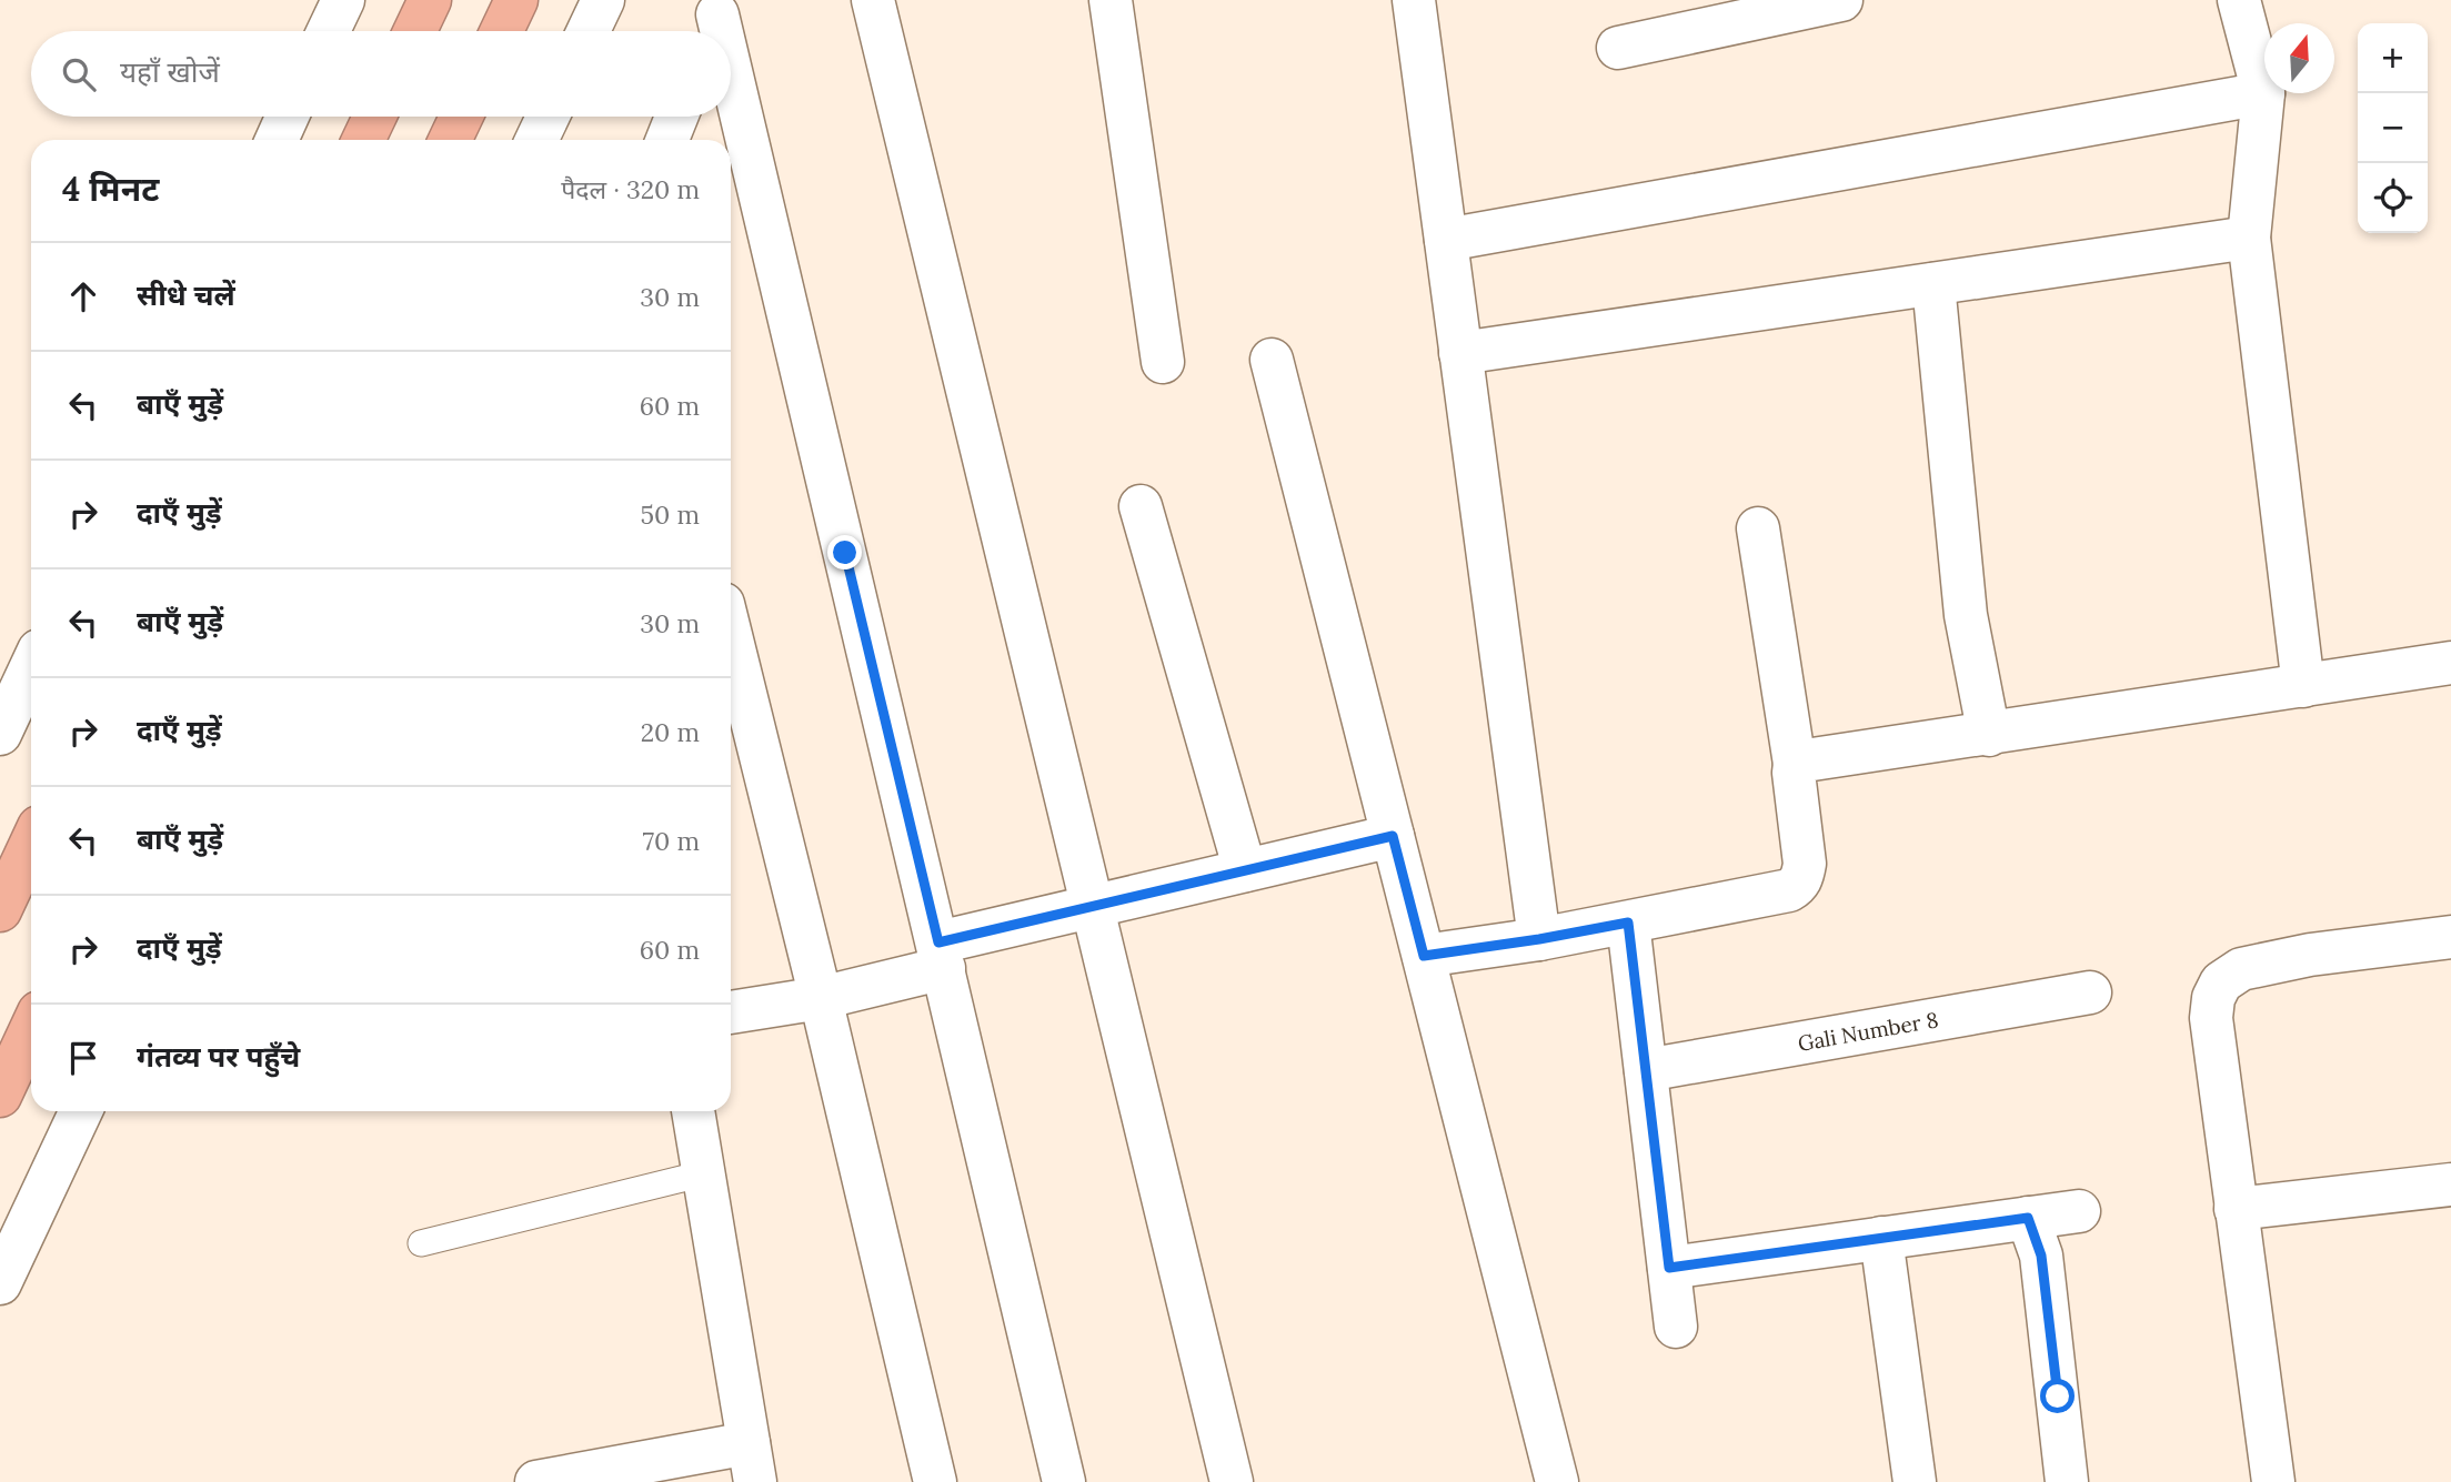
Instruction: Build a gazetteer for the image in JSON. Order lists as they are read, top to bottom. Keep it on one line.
{"streets":{"street":["Gali Number 8"]},"north":"top","page":{"map_buttons":["+","−"],"search":"यहाँ खोजें","heading":["4 मिनट","पैदल · 320 m"],"list":[["सीधे चलें","30 m"],["बाएँ मुड़ें","60 m"],["दाएँ मुड़ें","50 m"],["बाएँ मुड़ें","30 m"],["दाएँ मुड़ें","20 m"],["बाएँ मुड़ें","70 m"],["दाएँ मुड़ें","60 m"],"गंतव्य पर पहुँचे"]}}
